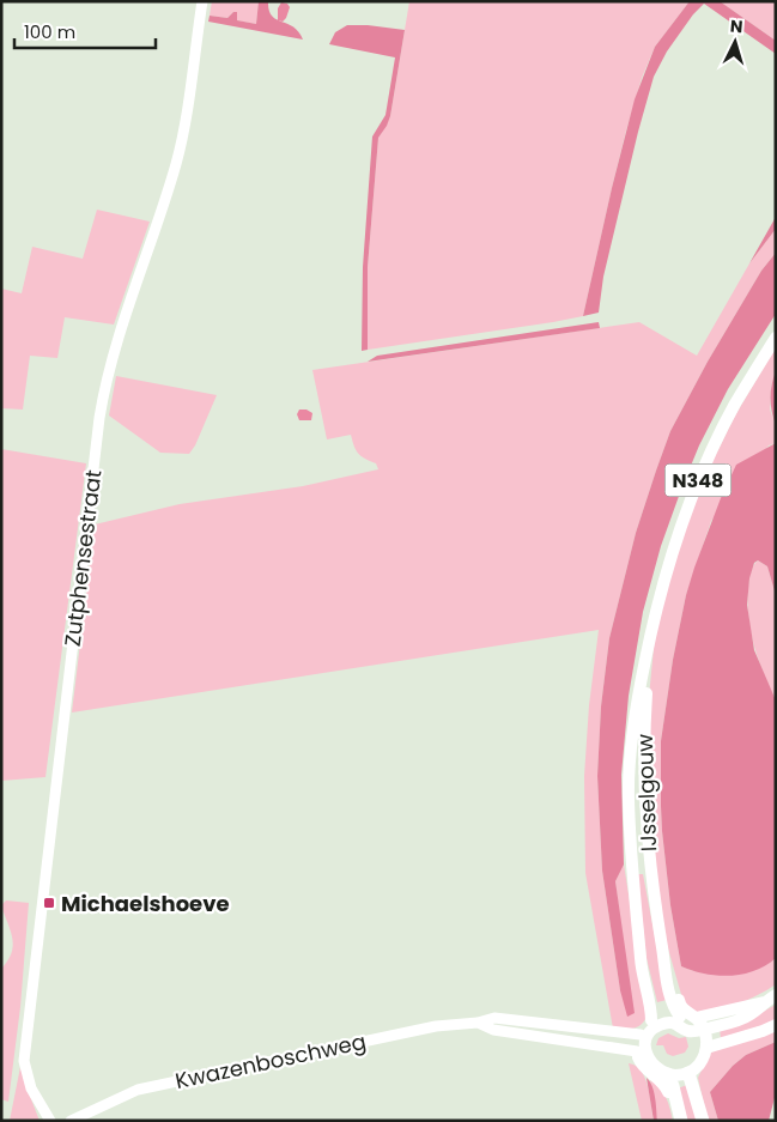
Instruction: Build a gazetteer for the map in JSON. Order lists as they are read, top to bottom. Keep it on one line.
{"streets":{"main road":["N348","IJsselgouw"],"street":["Zutphensestraat","Kwazenboschweg"]},"places":{"transit":["Michaelshoeve"]},"scale_bar":"100 m","north":"top"}
